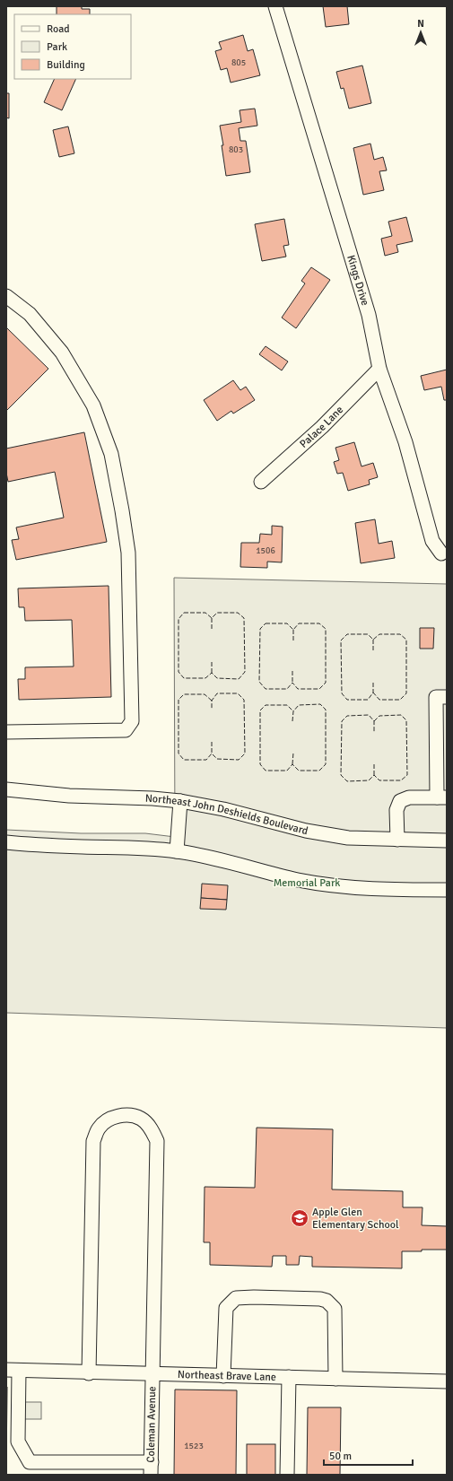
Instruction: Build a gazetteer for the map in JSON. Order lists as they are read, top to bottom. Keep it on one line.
{"streets":{"street":["Kings Drive","Palace Lane","Northeast John Deshields Boulevard","Northeast Brave Lane","Coleman Avenue"]},"crossings":[["Kings Drive","Palace Lane"],["Northeast Brave Lane","Coleman Avenue"]],"parks":["Memorial Park"],"places":{"school or university":["Apple Glen Elementary School"]},"house_numbers":["805","803","1506","1523"],"legend":["Road","Park","Building"],"scale_bar":"50 m","north":"top"}
